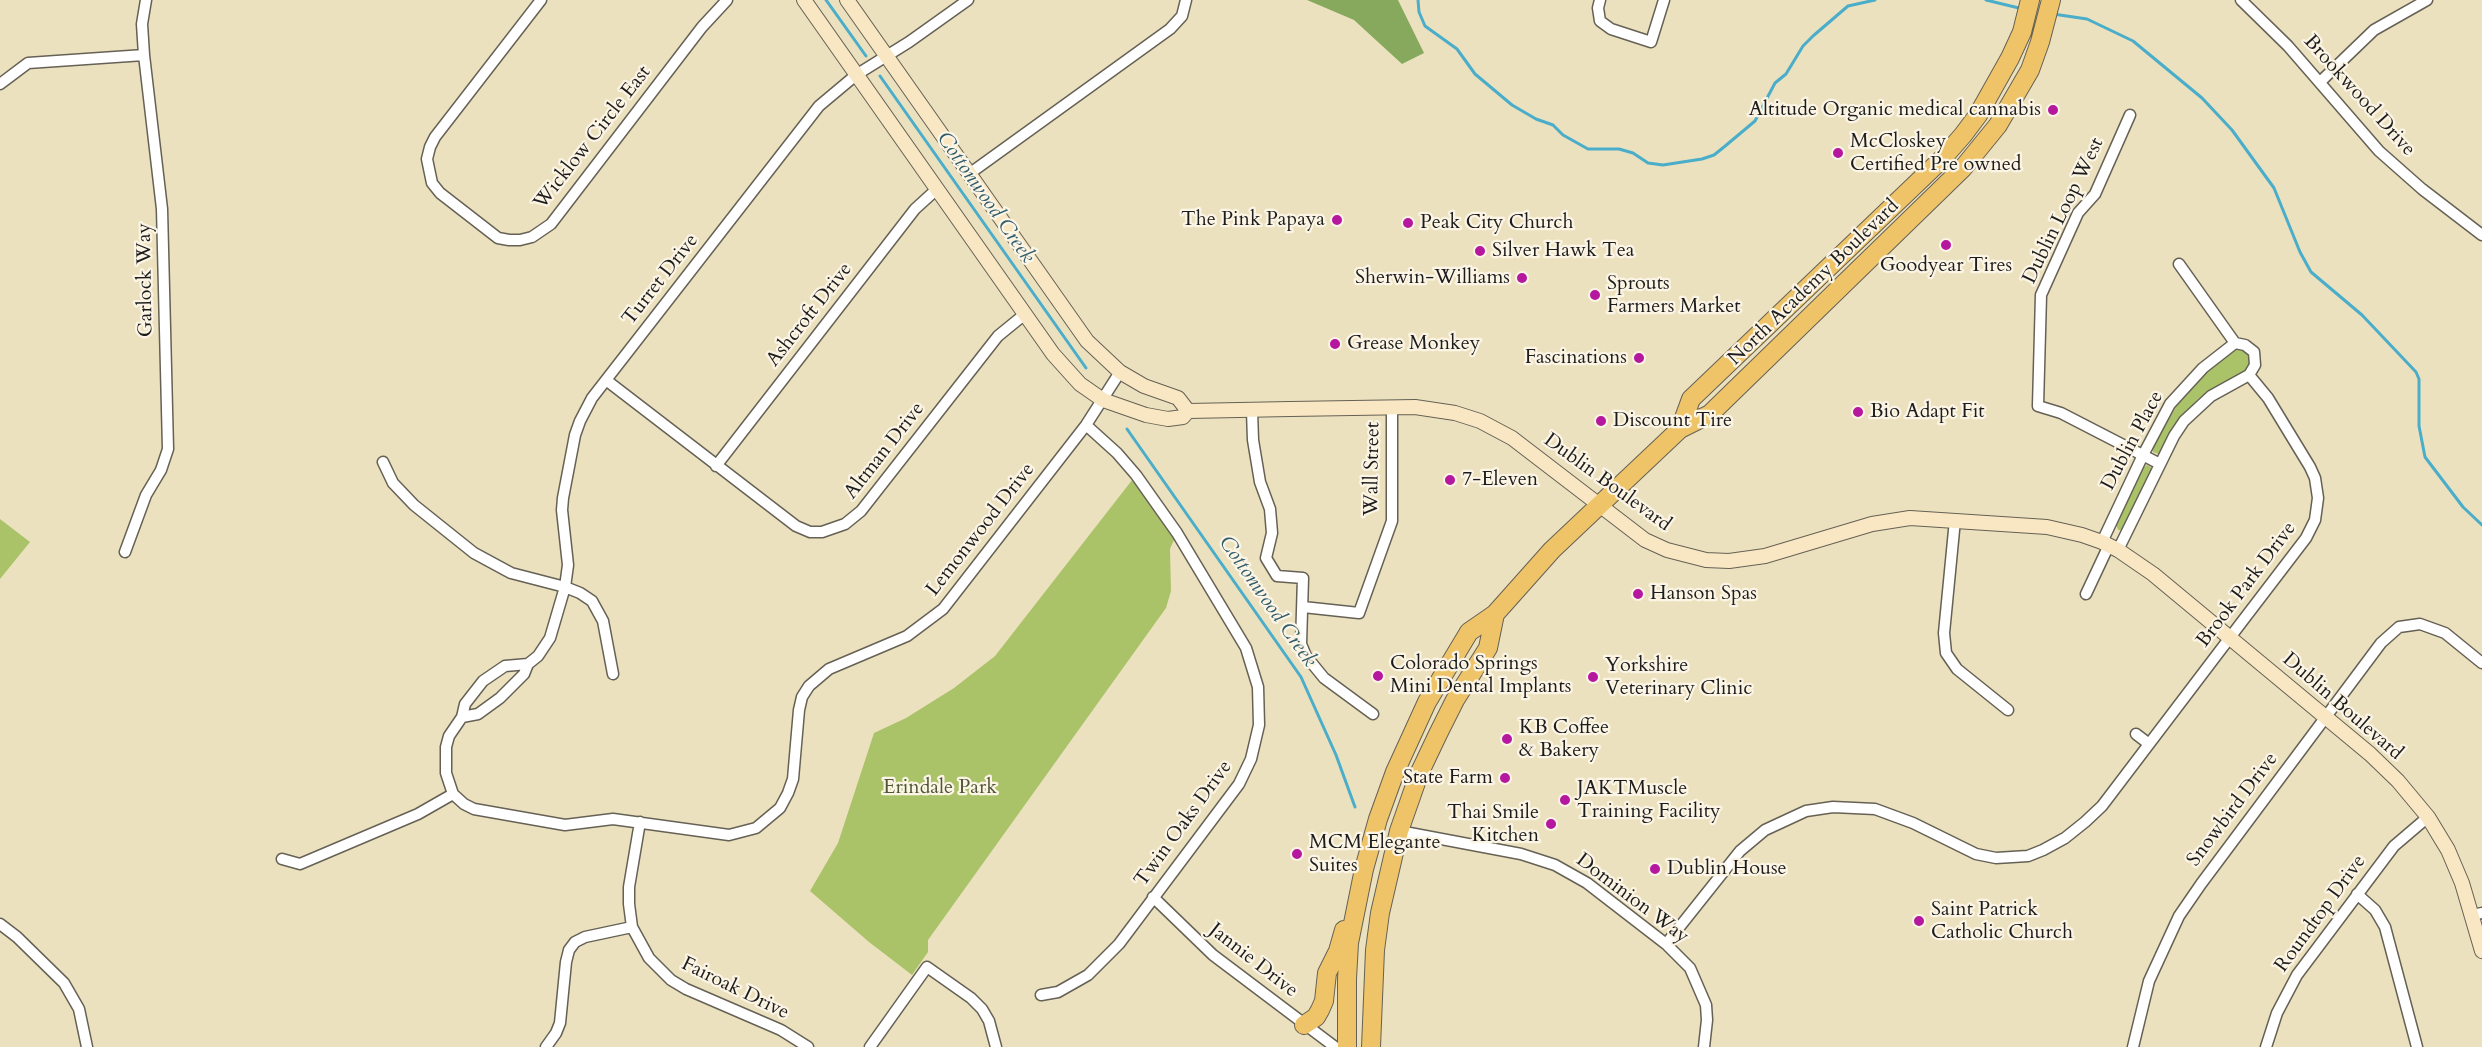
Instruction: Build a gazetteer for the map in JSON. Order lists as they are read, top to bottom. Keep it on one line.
{"streets":{"highway":["North Academy Boulevard"],"main road":["Dublin Boulevard"],"street":["Brookwood Drive","Wicklow Circle East","Dublin Loop West","Garlock Way","Turret Drive","Ashcroft Drive","Dublin Place","Altman Drive","Wall Street","Lemonwood Drive","Brook Park Drive","Snowbird Drive","Twin Oaks Drive","Dominion Way","Roundtop Drive","Jannie Drive","Fairoak Drive"]},"crossings":[["Dublin Loop West","Dublin Place"],["Turret Drive","Altman Drive"],["Turret Drive","Dublin Boulevard"],["North Academy Boulevard","Dublin Boulevard"],["Ashcroft Drive","Altman Drive"],["Ashcroft Drive","Dublin Boulevard"],["Dublin Place","Dublin Boulevard"],["Dublin Place","Brook Park Drive"],["Altman Drive","Dublin Boulevard"],["Wall Street","Dublin Boulevard"],["Dublin Boulevard","Lemonwood Drive"],["Dublin Boulevard","Brook Park Drive"],["Dublin Boulevard","Snowbird Drive"],["Dublin Boulevard","Roundtop Drive"],["Lemonwood Drive","Twin Oaks Drive"],["Lemonwood Drive","Fairoak Drive"],["Brook Park Drive","Dominion Way"],["Twin Oaks Drive","Jannie Drive"]],"water":["Cottonwood Creek"],"parks":["Erindale Park"],"places":["Altitude Organic medical cannabis","McCloskey Certified Pre owned","The Pink Papaya","Peak City Church","Goodyear Tires","Silver Hawk Tea","Sherwin-Williams","Sprouts Farmers Market","Grease Monkey","Fascinations","Bio Adapt Fit","Discount Tire","7-Eleven","Hanson Spas","Colorado Springs Mini Dental Implants","Yorkshire Veterinary Clinic","KB Coffee & Bakery","State Farm","JAKTMuscle Training Facility","Thai Smile Kitchen","MCM Elegante Suites","Dublin House","Saint Patrick Catholic Church"]}
